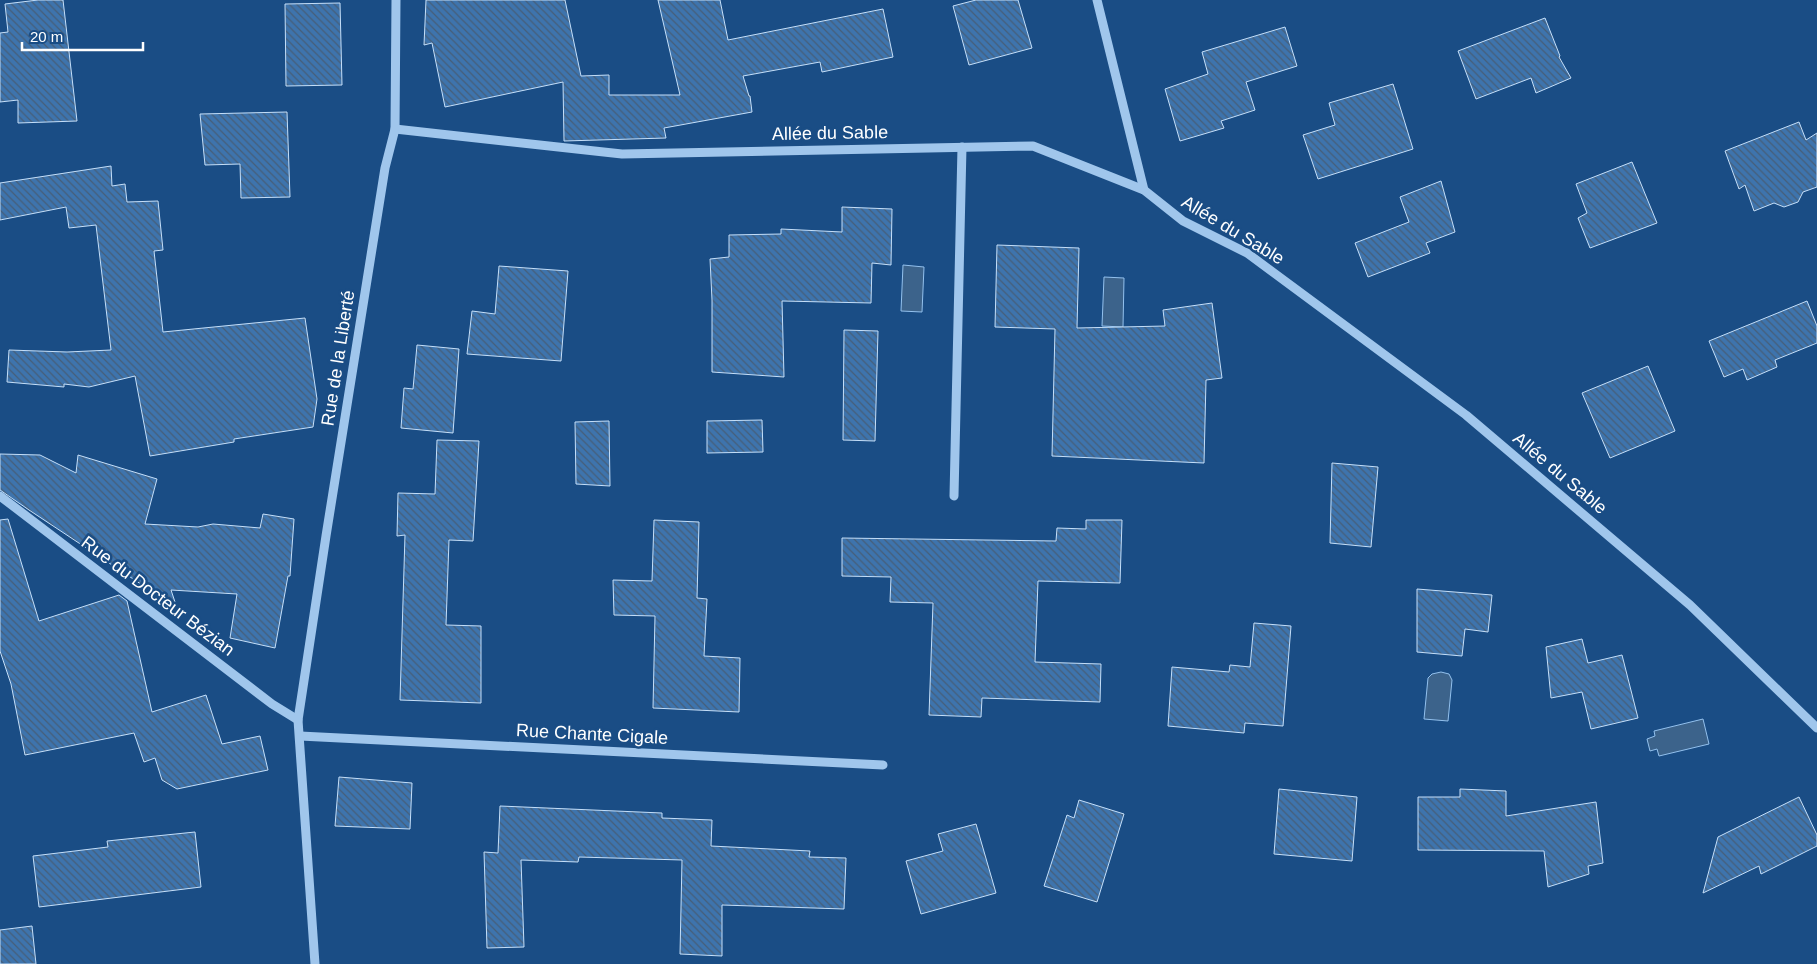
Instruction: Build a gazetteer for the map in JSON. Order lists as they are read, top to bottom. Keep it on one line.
{"streets":{"street":["Allée du Sable","Rue de la Liberté","Rue du Docteur Bézian","Rue Chante Cigale"]},"crossings":[["Allée du Sable","Rue de la Liberté"],["Rue de la Liberté","Rue du Docteur Bézian"]],"scale_bar":"20 m"}
